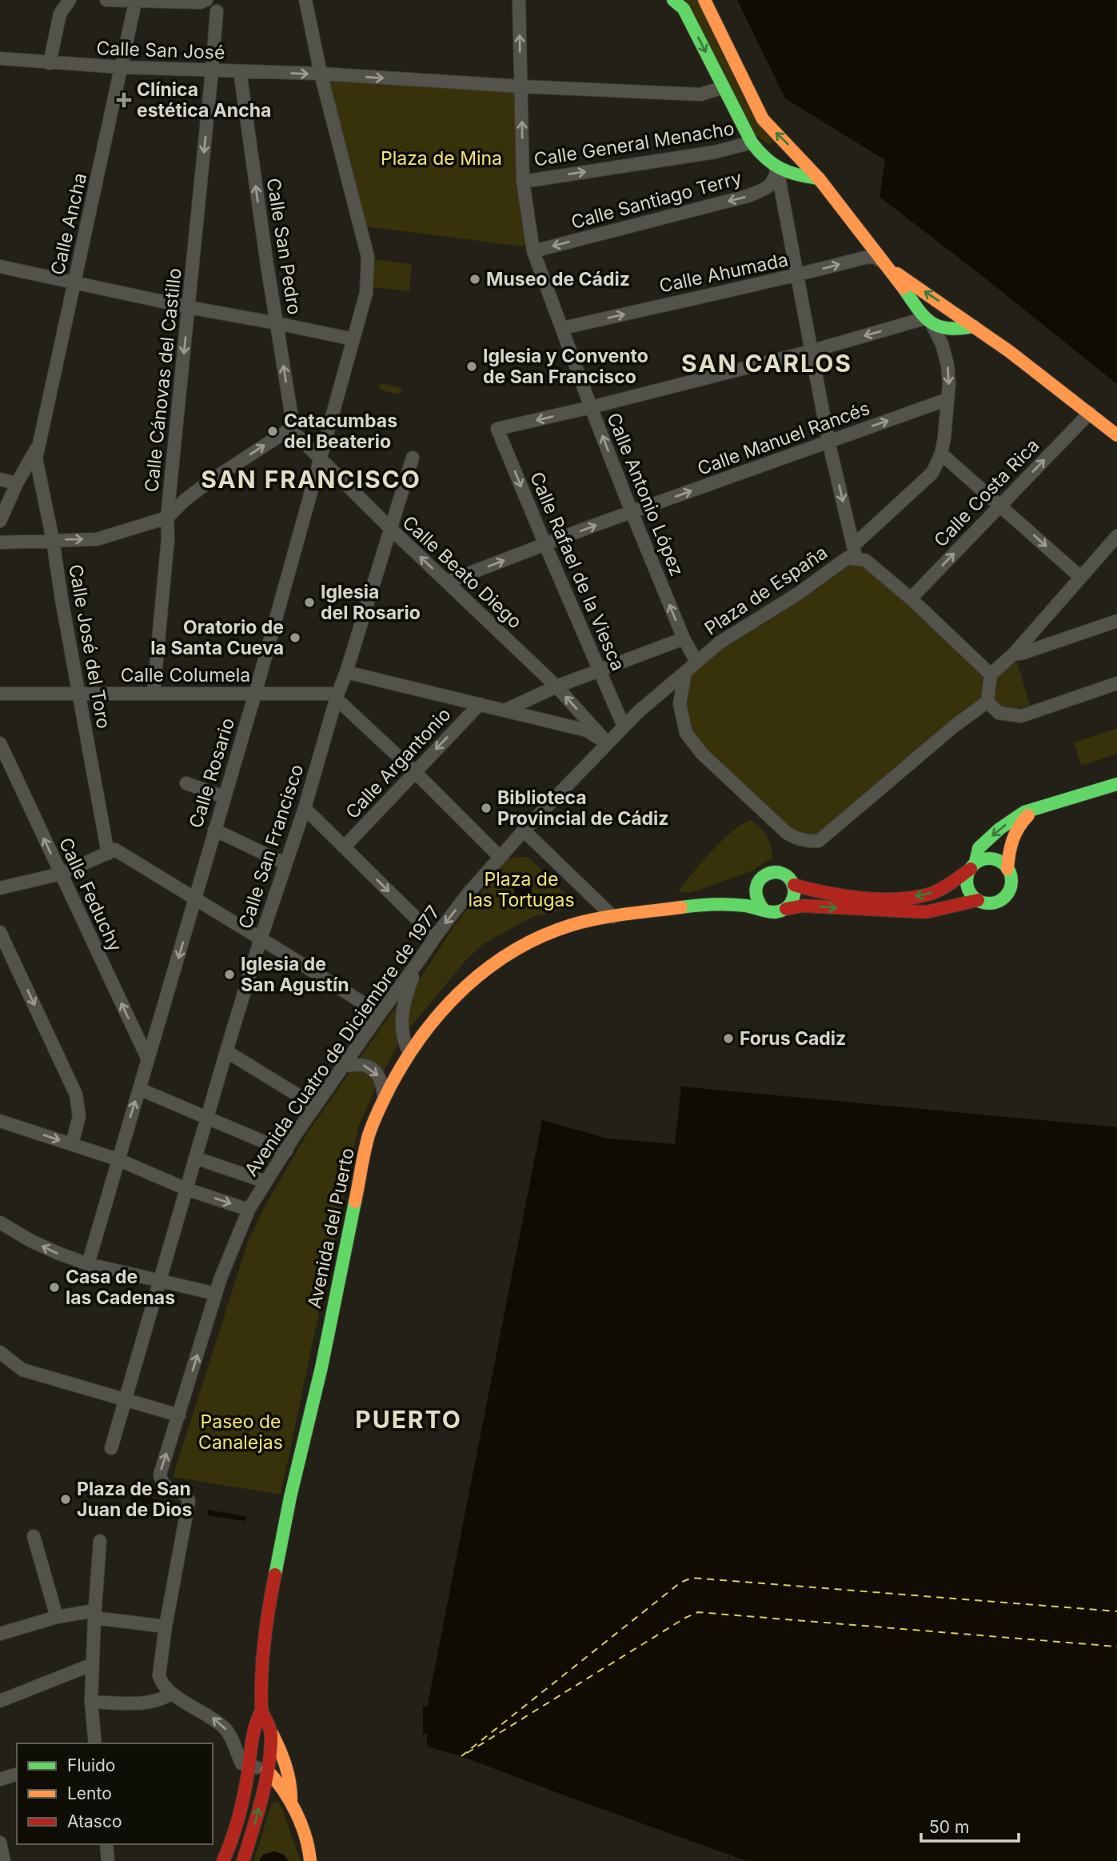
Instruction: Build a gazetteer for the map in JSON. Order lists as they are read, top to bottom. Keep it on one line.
{"streets":{"street":["Calle San José","Calle General Menacho","Calle Santiago Terry","Calle Ancha","Calle San Pedro","Calle Ahumada","Calle Cánovas del Castillo","Calle Manuel Rancés","Calle Costa Rica","Calle Antonio López","Calle Rafael de la Viesca","Calle Beato Diego","Plaza de España","Calle José del Toro","Calle Columela","Calle Argantonio","Calle Rosario","Calle San Francisco","Calle Feduchy","Avenida Cuatro de Diciembre de 1977","Avenida del Puerto"]},"crossings":[["Calle San José","Calle Ancha"],["Calle San José","Calle San Pedro"],["Calle San José","Calle Cánovas del Castillo"],["Calle San José","Calle Rosario"],["Calle Santiago Terry","Calle Antonio López"],["Calle Ancha","Calle José del Toro"],["Calle San Pedro","Calle Beato Diego"],["Calle Ahumada","Calle Antonio López"],["Calle Cánovas del Castillo","Calle Columela"],["Calle Manuel Rancés","Calle Antonio López"],["Calle Manuel Rancés","Calle Rafael de la Viesca"],["Calle Manuel Rancés","Calle Beato Diego"],["Calle Costa Rica","Plaza de España"],["Calle Antonio López","Calle Rafael de la Viesca"],["Calle Antonio López","Plaza de España"],["Calle Rafael de la Viesca","Avenida Cuatro de Diciembre de 1977"],["Calle Beato Diego","Calle Rosario"],["Calle Beato Diego","Calle San Francisco"],["Calle Beato Diego","Avenida Cuatro de Diciembre de 1977"],["Plaza de España","Avenida Cuatro de Diciembre de 1977"],["Calle José del Toro","Calle Columela"],["Calle Columela","Calle Rosario"],["Calle Columela","Calle San Francisco"],["Calle Rosario","Calle Feduchy"]],"one_way":["Calle Santiago Terry","Calle San Pedro","Calle Cánovas del Castillo","Calle Antonio López","Calle Argantonio"],"districts":["SAN CARLOS","SAN FRANCISCO","PUERTO"],"parks":["Plaza de Mina","Plaza de las Tortugas","Paseo de Canalejas"],"places":{"health":["Clínica estética Ancha"],"other":["Museo de Cádiz","Iglesia y Convento de San Francisco","Catacumbas del Beaterio","Iglesia del Rosario","Oratorio de la Santa Cueva","Biblioteca Provincial de Cádiz","Iglesia de San Agustín","Forus Cadiz","Casa de las Cadenas","Plaza de San Juan de Dios"]},"legend":["Fluido","Lento","Atasco"],"scale_bar":"50 m"}
